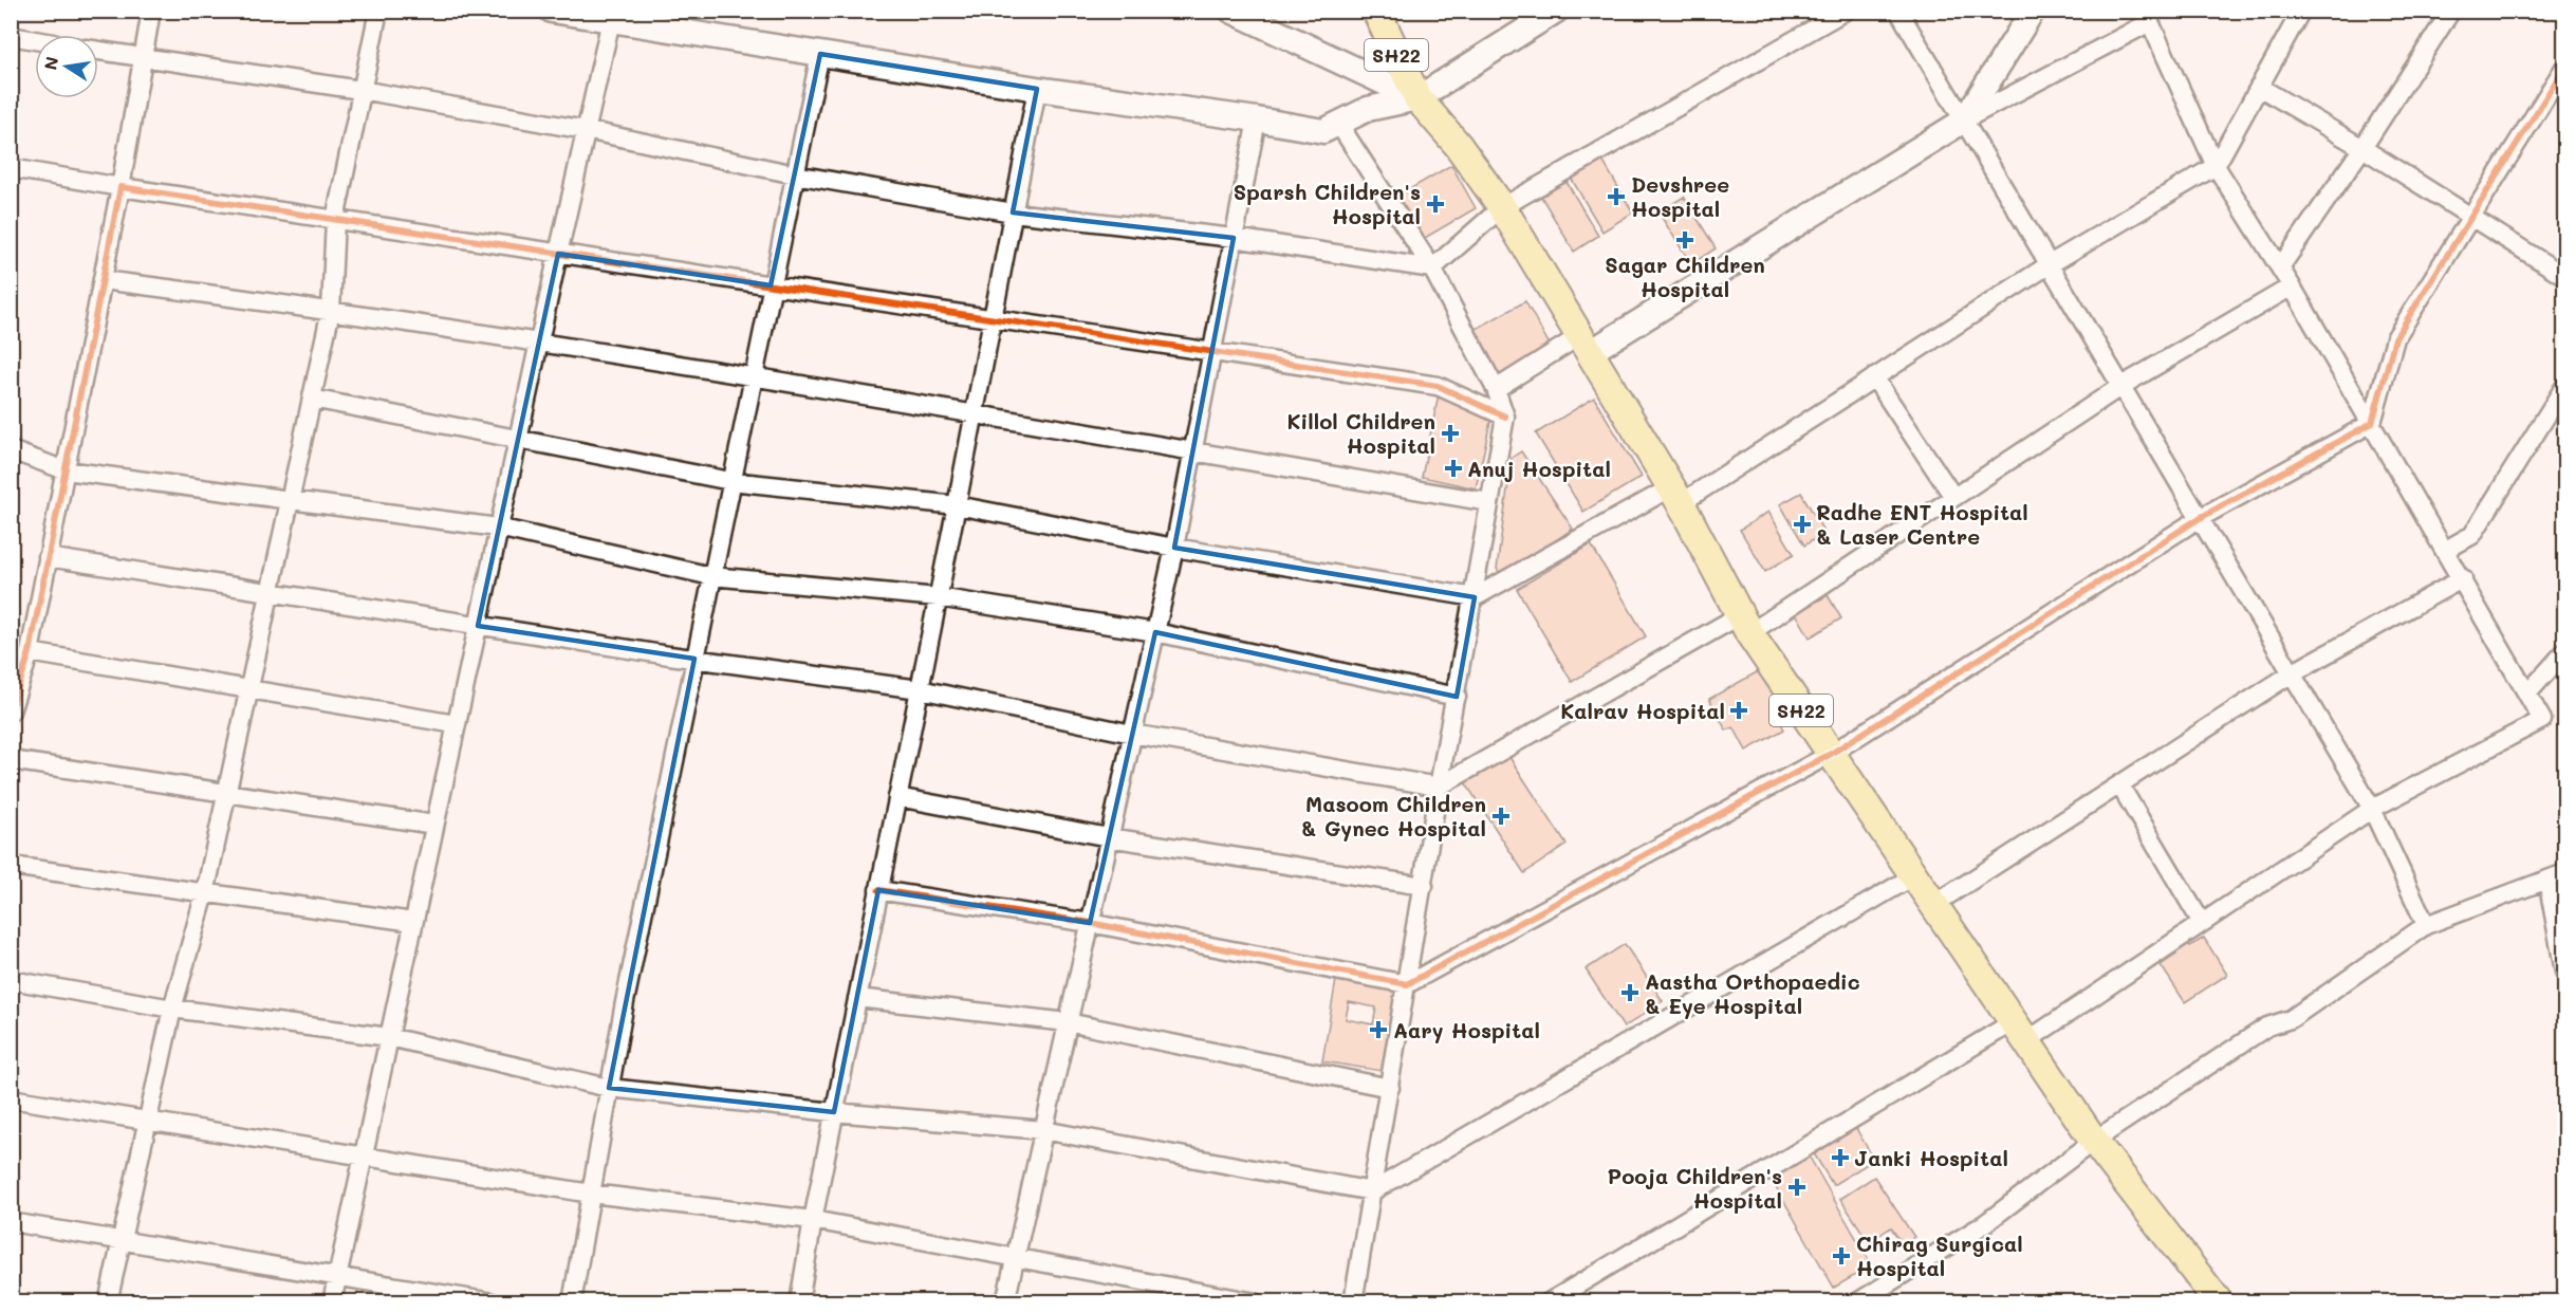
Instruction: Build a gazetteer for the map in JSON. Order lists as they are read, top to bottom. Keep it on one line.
{"streets":{"main road":["SH22"]},"places":{"health":["Devshree Hospital","Sparsh Children's Hospital","Sagar Children Hospital","Killol Children Hospital","Anuj Hospital","Radhe ENT Hospital & Laser Centre","Kalrav Hospital","Masoom Children & Gynec Hospital","Aastha Orthopaedic & Eye Hospital","Aary Hospital","Janki Hospital","Pooja Children's Hospital","Chirag Surgical Hospital"]},"north":"left"}
